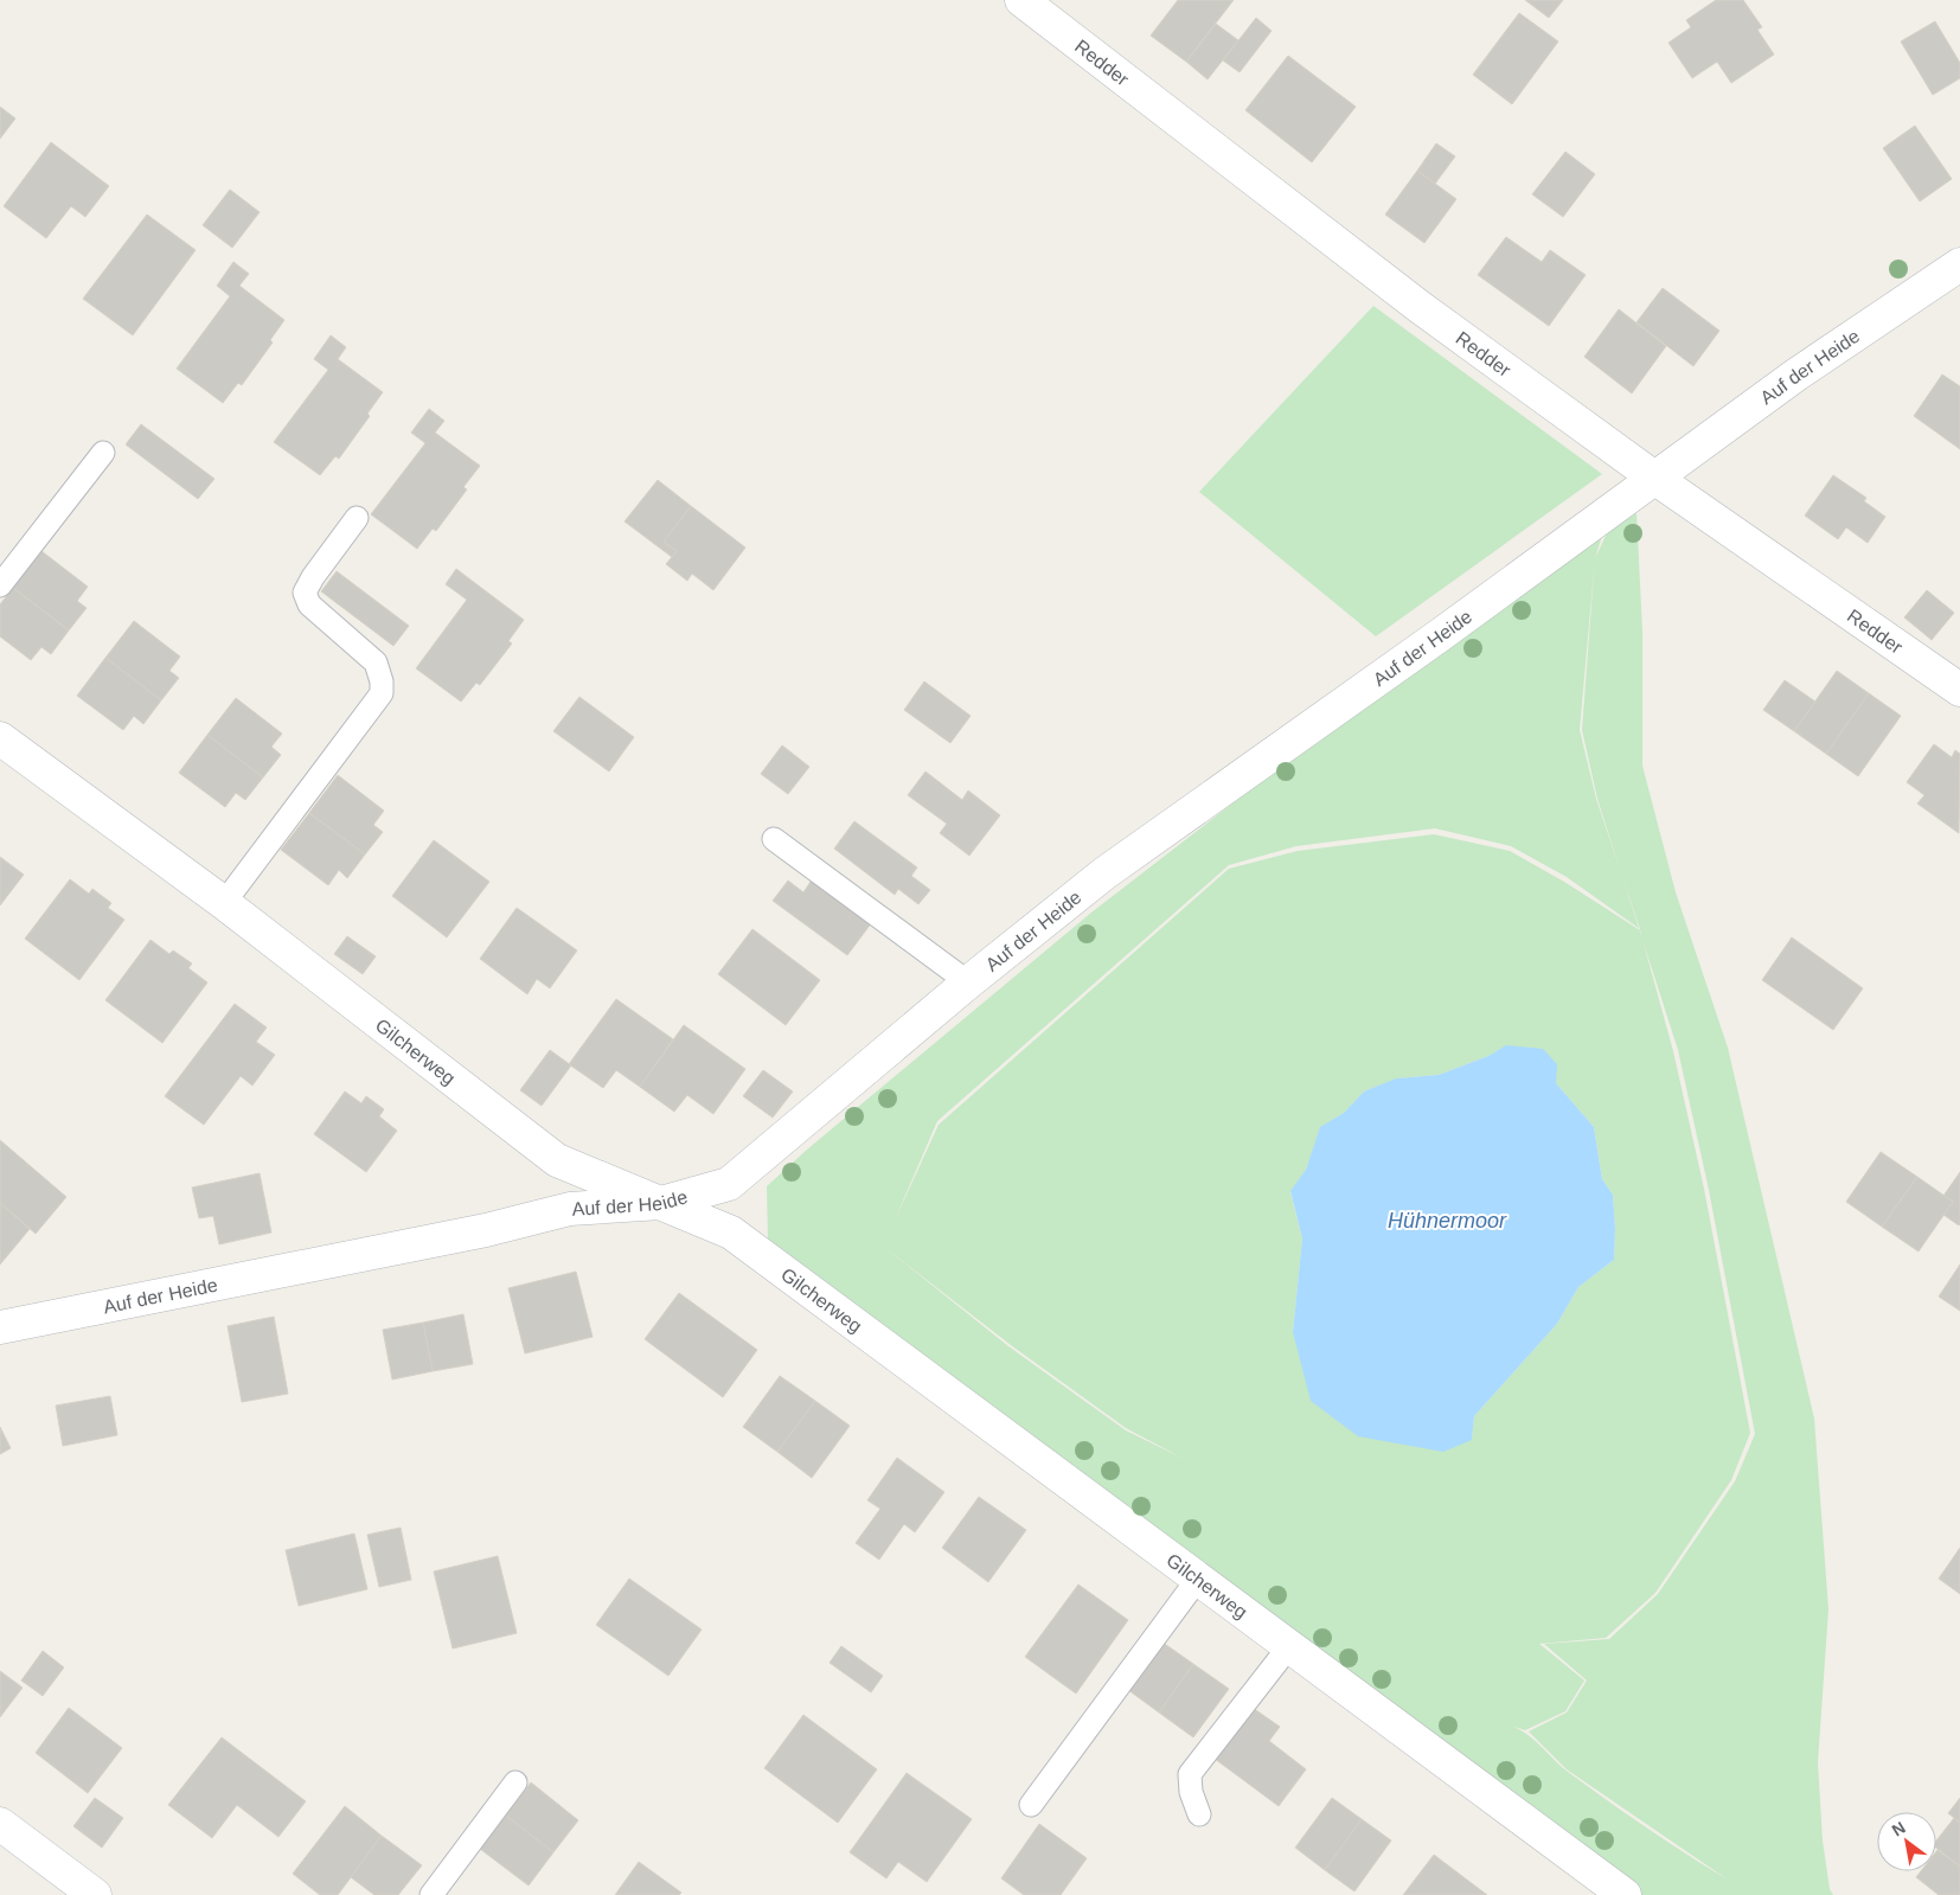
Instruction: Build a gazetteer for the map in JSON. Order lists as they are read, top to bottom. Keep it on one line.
{"streets":{"street":["Redder","Auf der Heide","Gilcherweg"]},"crossings":[["Redder","Auf der Heide"],["Auf der Heide","Gilcherweg"]],"water":["Hühnermoor"],"north":"top left"}
